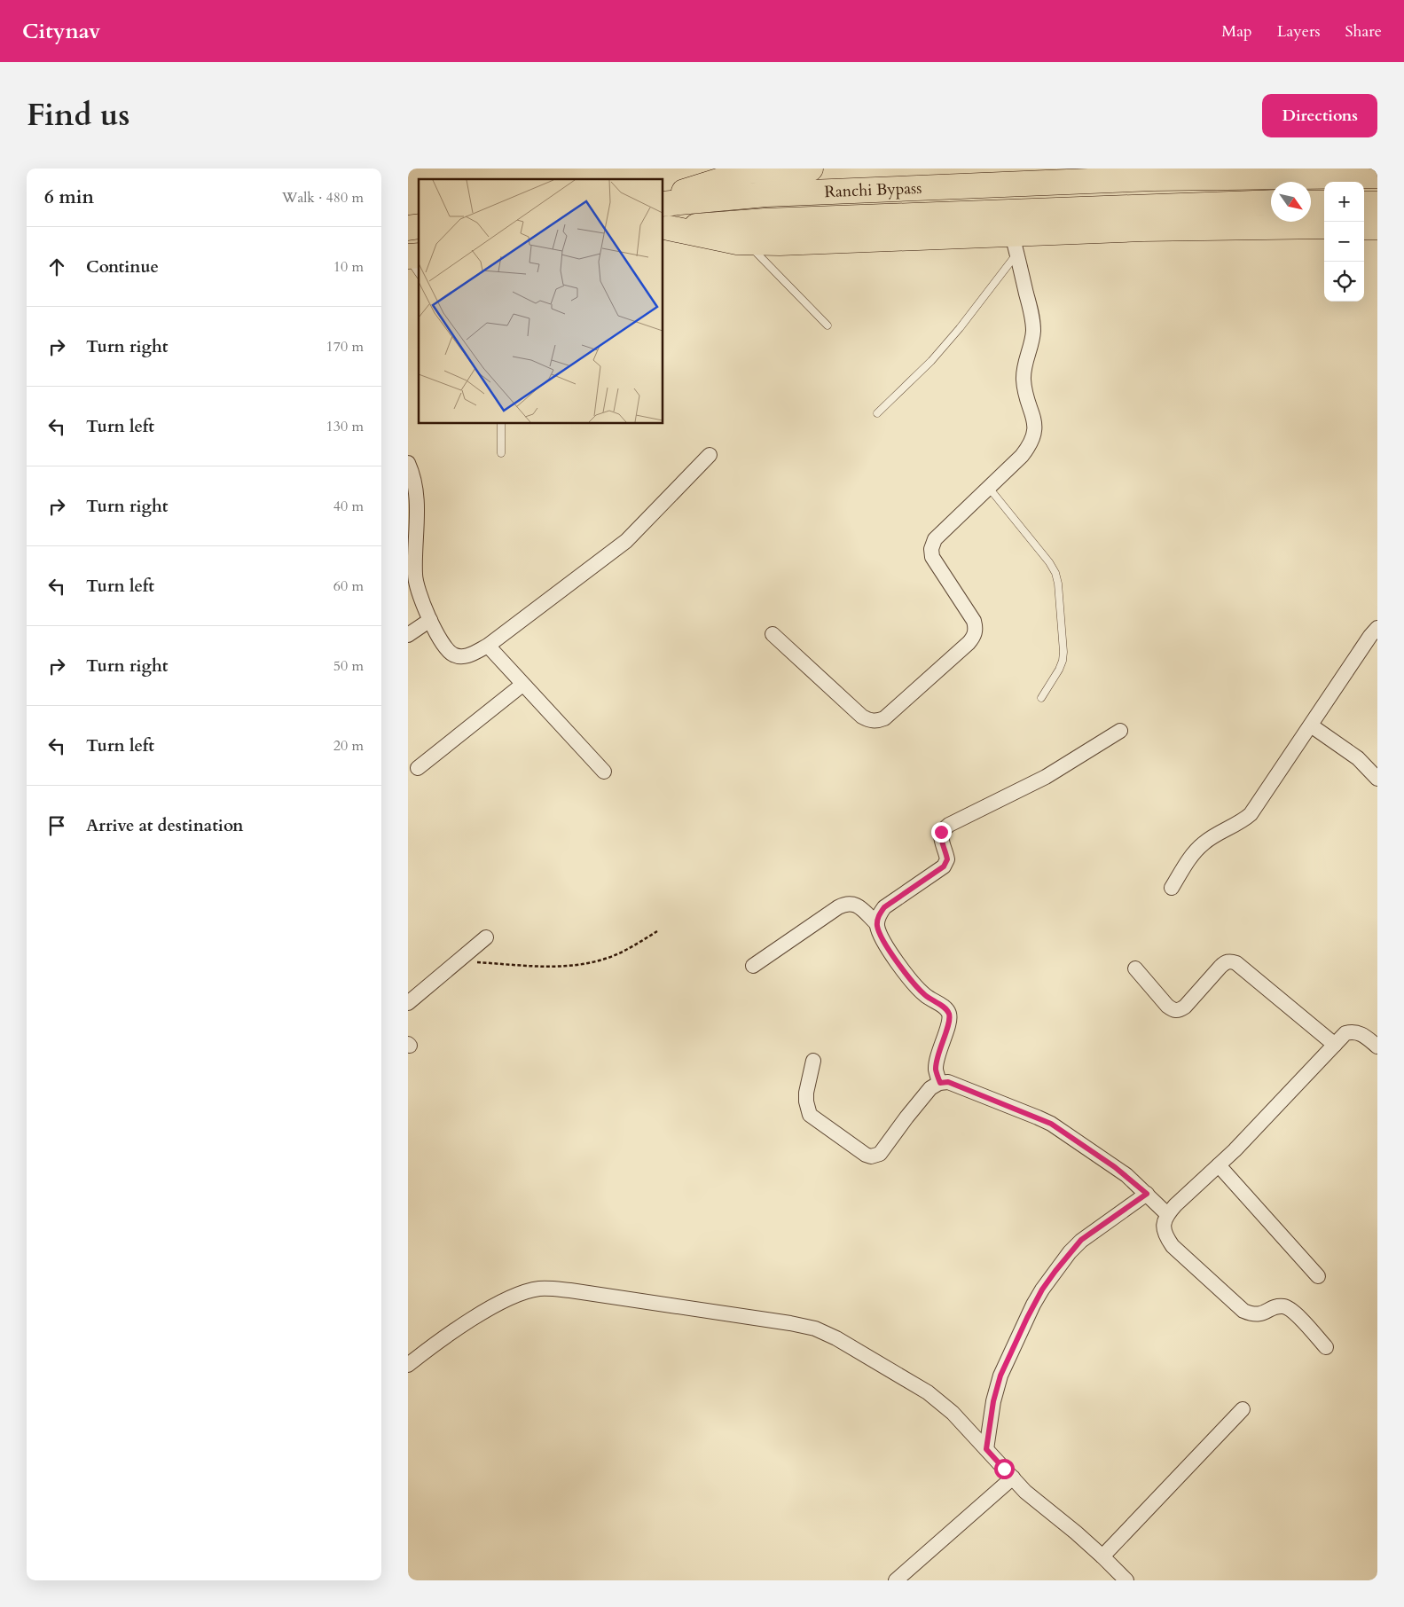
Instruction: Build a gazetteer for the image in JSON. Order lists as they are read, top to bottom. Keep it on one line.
{"streets":{"highway":["Ranchi Bypass"]},"north":"bottom right","page":{"header":"Citynav","nav":["Map","Layers","Share"],"title":"Find us","buttons":"Directions","heading":["6 min","Walk · 480 m"],"map_buttons":["+","−"],"list":[["Continue","10 m"],["Turn right","170 m"],["Turn left","130 m"],["Turn right","40 m"],["Turn left","60 m"],["Turn right","50 m"],["Turn left","20 m"],"Arrive at destination"]}}
